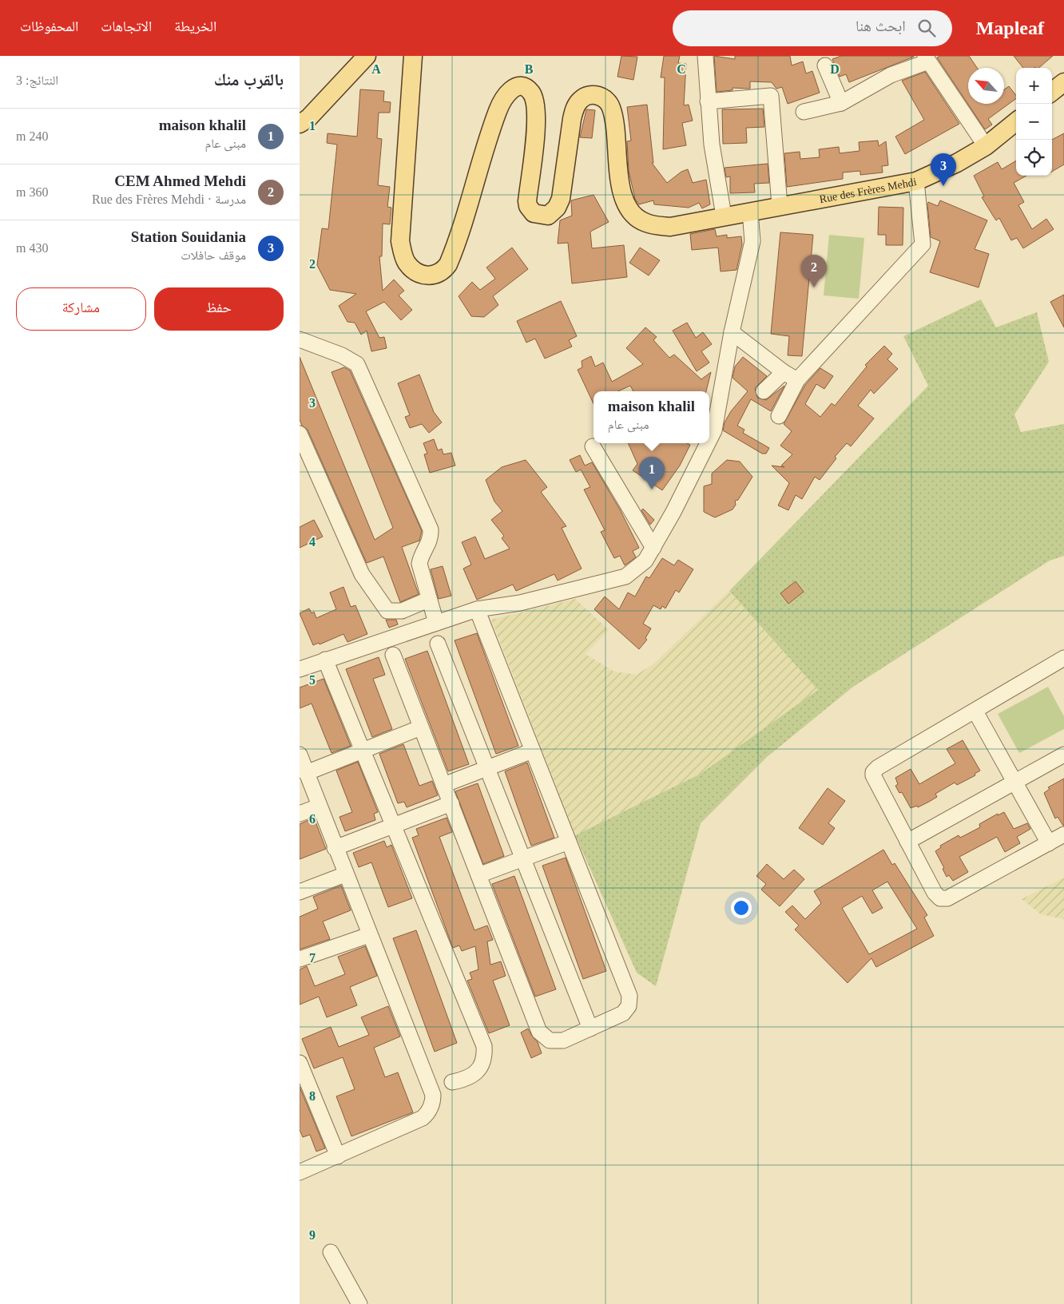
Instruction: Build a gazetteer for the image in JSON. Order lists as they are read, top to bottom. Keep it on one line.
{"streets":{"main road":["Rue des Frères Mehdi"]},"north":"top left","page":{"header":"Mapleaf","search":"ابحث هنا","nav":["الخريطة","الاتجاهات","المحفوظات"],"heading":["بالقرب منك","النتائج: 3"],"map_buttons":["+","−"],"list":[{"mark":"1","name":"maison khalil","note":"مبنى عام","value":"240 m"},{"mark":"2","name":"CEM Ahmed Mehdi","note":"مدرسة · Rue des Frères Mehdi","value":"360 m"},{"mark":"3","name":"Station Souidania","note":"موقف حافلات","value":"430 m"}],"pins":["3","2","1"],"buttons":["حفظ","مشاركة"],"popup":["maison khalil","مبنى عام"]},"grid":{"columns":["A","B","C","D"],"rows":["1","2","3","4","5","6","7","8","9"]}}
